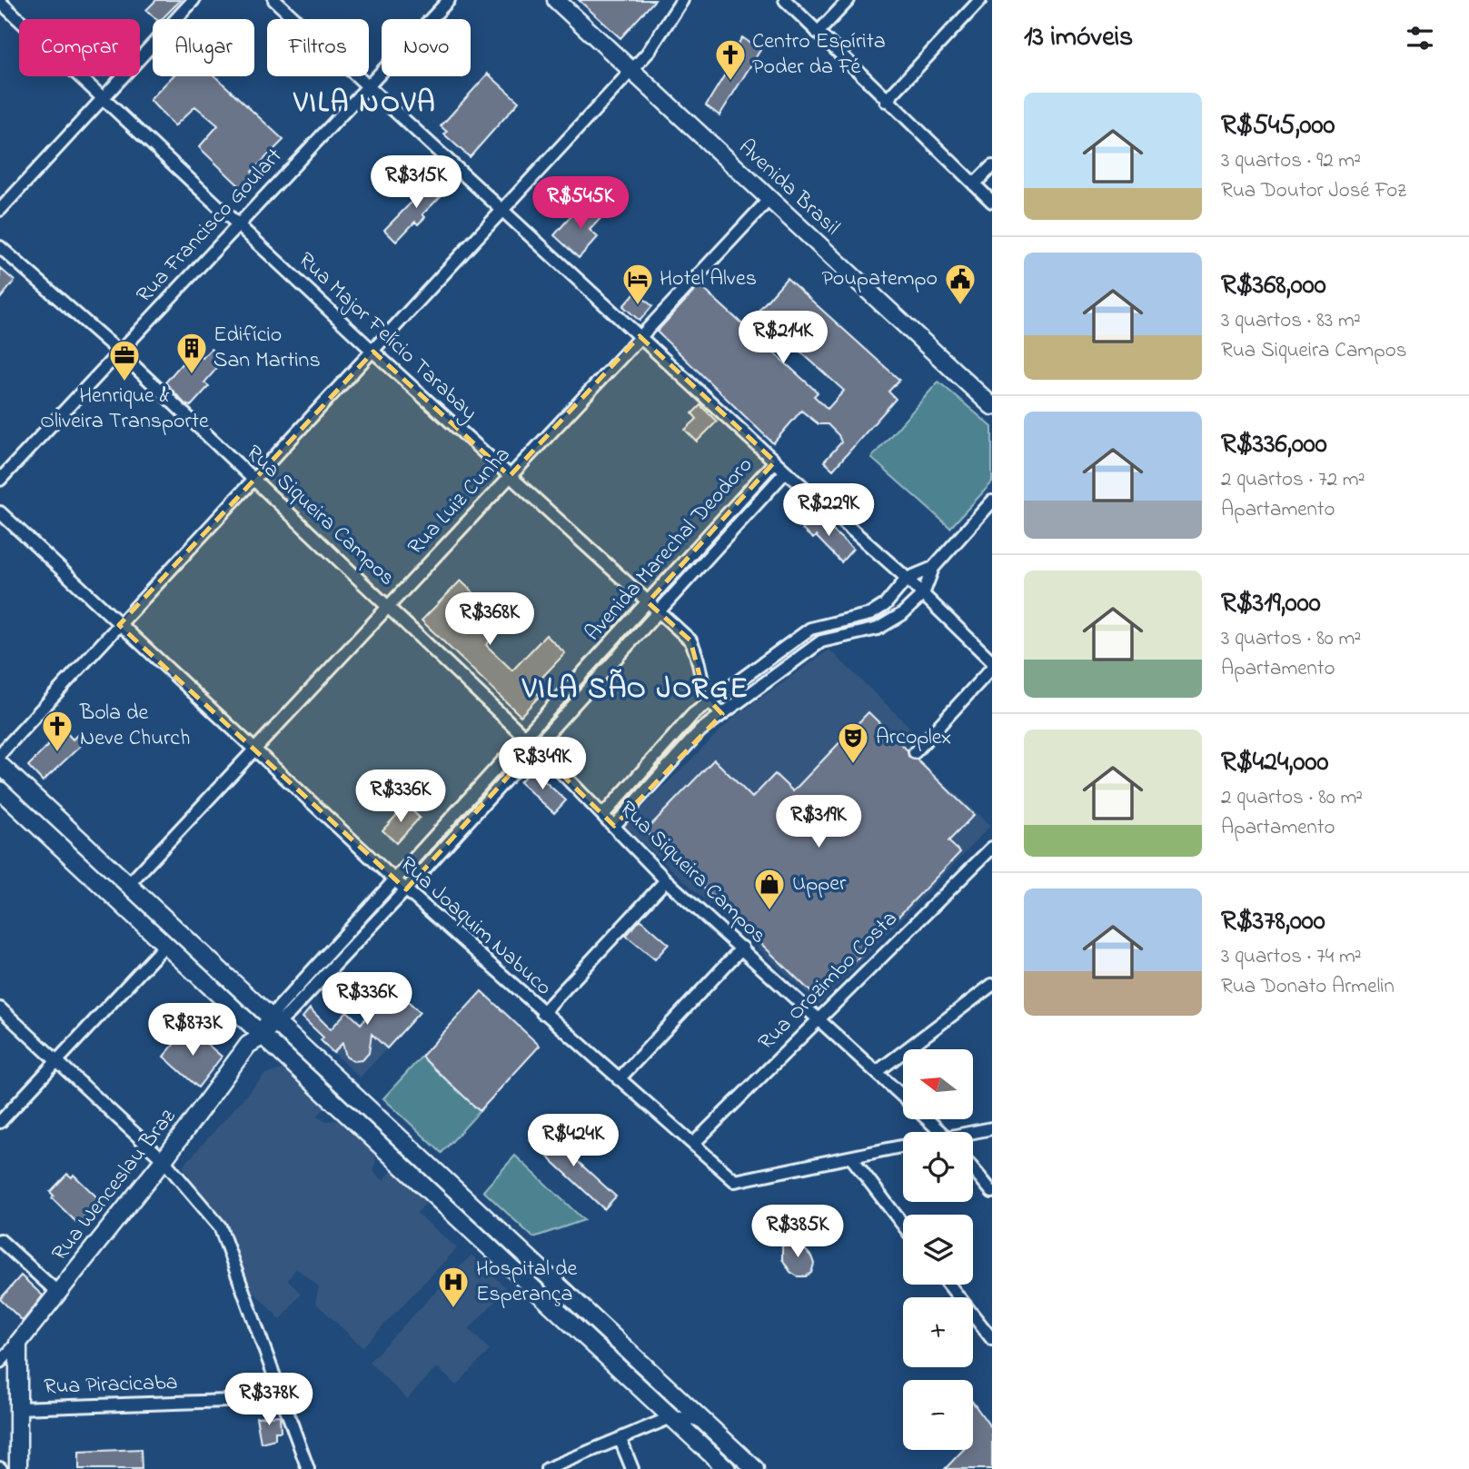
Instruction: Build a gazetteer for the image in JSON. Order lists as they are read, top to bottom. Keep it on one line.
{"streets":{"main road":["Avenida Brasil","Rua Wenceslau Braz"],"street":["Rua Francisco Goulart","Rua Major Felício Tarabay","Rua Luiz Cunha","Rua Siqueira Campos","Avenida Marechal Deodoro","Rua Joaquim Nabuco","Rua Orozimbo Costa","Rua Piracicaba"]},"crossings":[["Avenida Brasil","Rua Luiz Cunha"],["Rua Francisco Goulart","Rua Major Felício Tarabay"],["Rua Francisco Goulart","Rua Siqueira Campos"],["Rua Major Felício Tarabay","Rua Luiz Cunha"],["Rua Major Felício Tarabay","Avenida Marechal Deodoro"],["Rua Luiz Cunha","Rua Siqueira Campos"],["Rua Luiz Cunha","Rua Joaquim Nabuco"],["Rua Siqueira Campos","Avenida Marechal Deodoro"],["Rua Siqueira Campos","Rua Orozimbo Costa"],["Avenida Marechal Deodoro","Rua Joaquim Nabuco"],["Avenida Marechal Deodoro","Rua Wenceslau Braz"],["Rua Joaquim Nabuco","Rua Orozimbo Costa"]],"districts":["VILA NOVA","VILA SÃO JORGE"],"places":{"church":["Centro Espírita Poder da Fé","Bola de Neve Church"],"hotel":["Hotel Alves"],"public building":["Poupatempo"],"building":["Edifício San Martins"],"office":["Henrique & Oliveira Transporte"],"theatre":["Arcoplex"],"shop":["Upper"],"hospital":["Hospital de Esperança"]},"north":"left","page":{"heading":"13 imóveis","chip":["Comprar","Alugar","Filtros","Novo"],"list":[{"name":"R$545,000","note":"3 quartos · 92 m² · Rua Doutor José Foz"},{"name":"R$368,000","note":"3 quartos · 83 m² · Rua Siqueira Campos"},{"name":"R$336,000","note":"2 quartos · 72 m² · Apartamento"},{"name":"R$319,000","note":"3 quartos · 80 m² · Apartamento"},{"name":"R$424,000","note":"2 quartos · 80 m² · Apartamento"},{"name":"R$378,000","note":"3 quartos · 74 m² · Rua Donato Armelin"}],"price":["R$315K","R$545K","R$214K","R$229K","R$368K","R$349K","R$336K","R$319K","R$336K","R$873K","R$424K","R$385K","R$378K"],"map_buttons":["+","−"]}}
